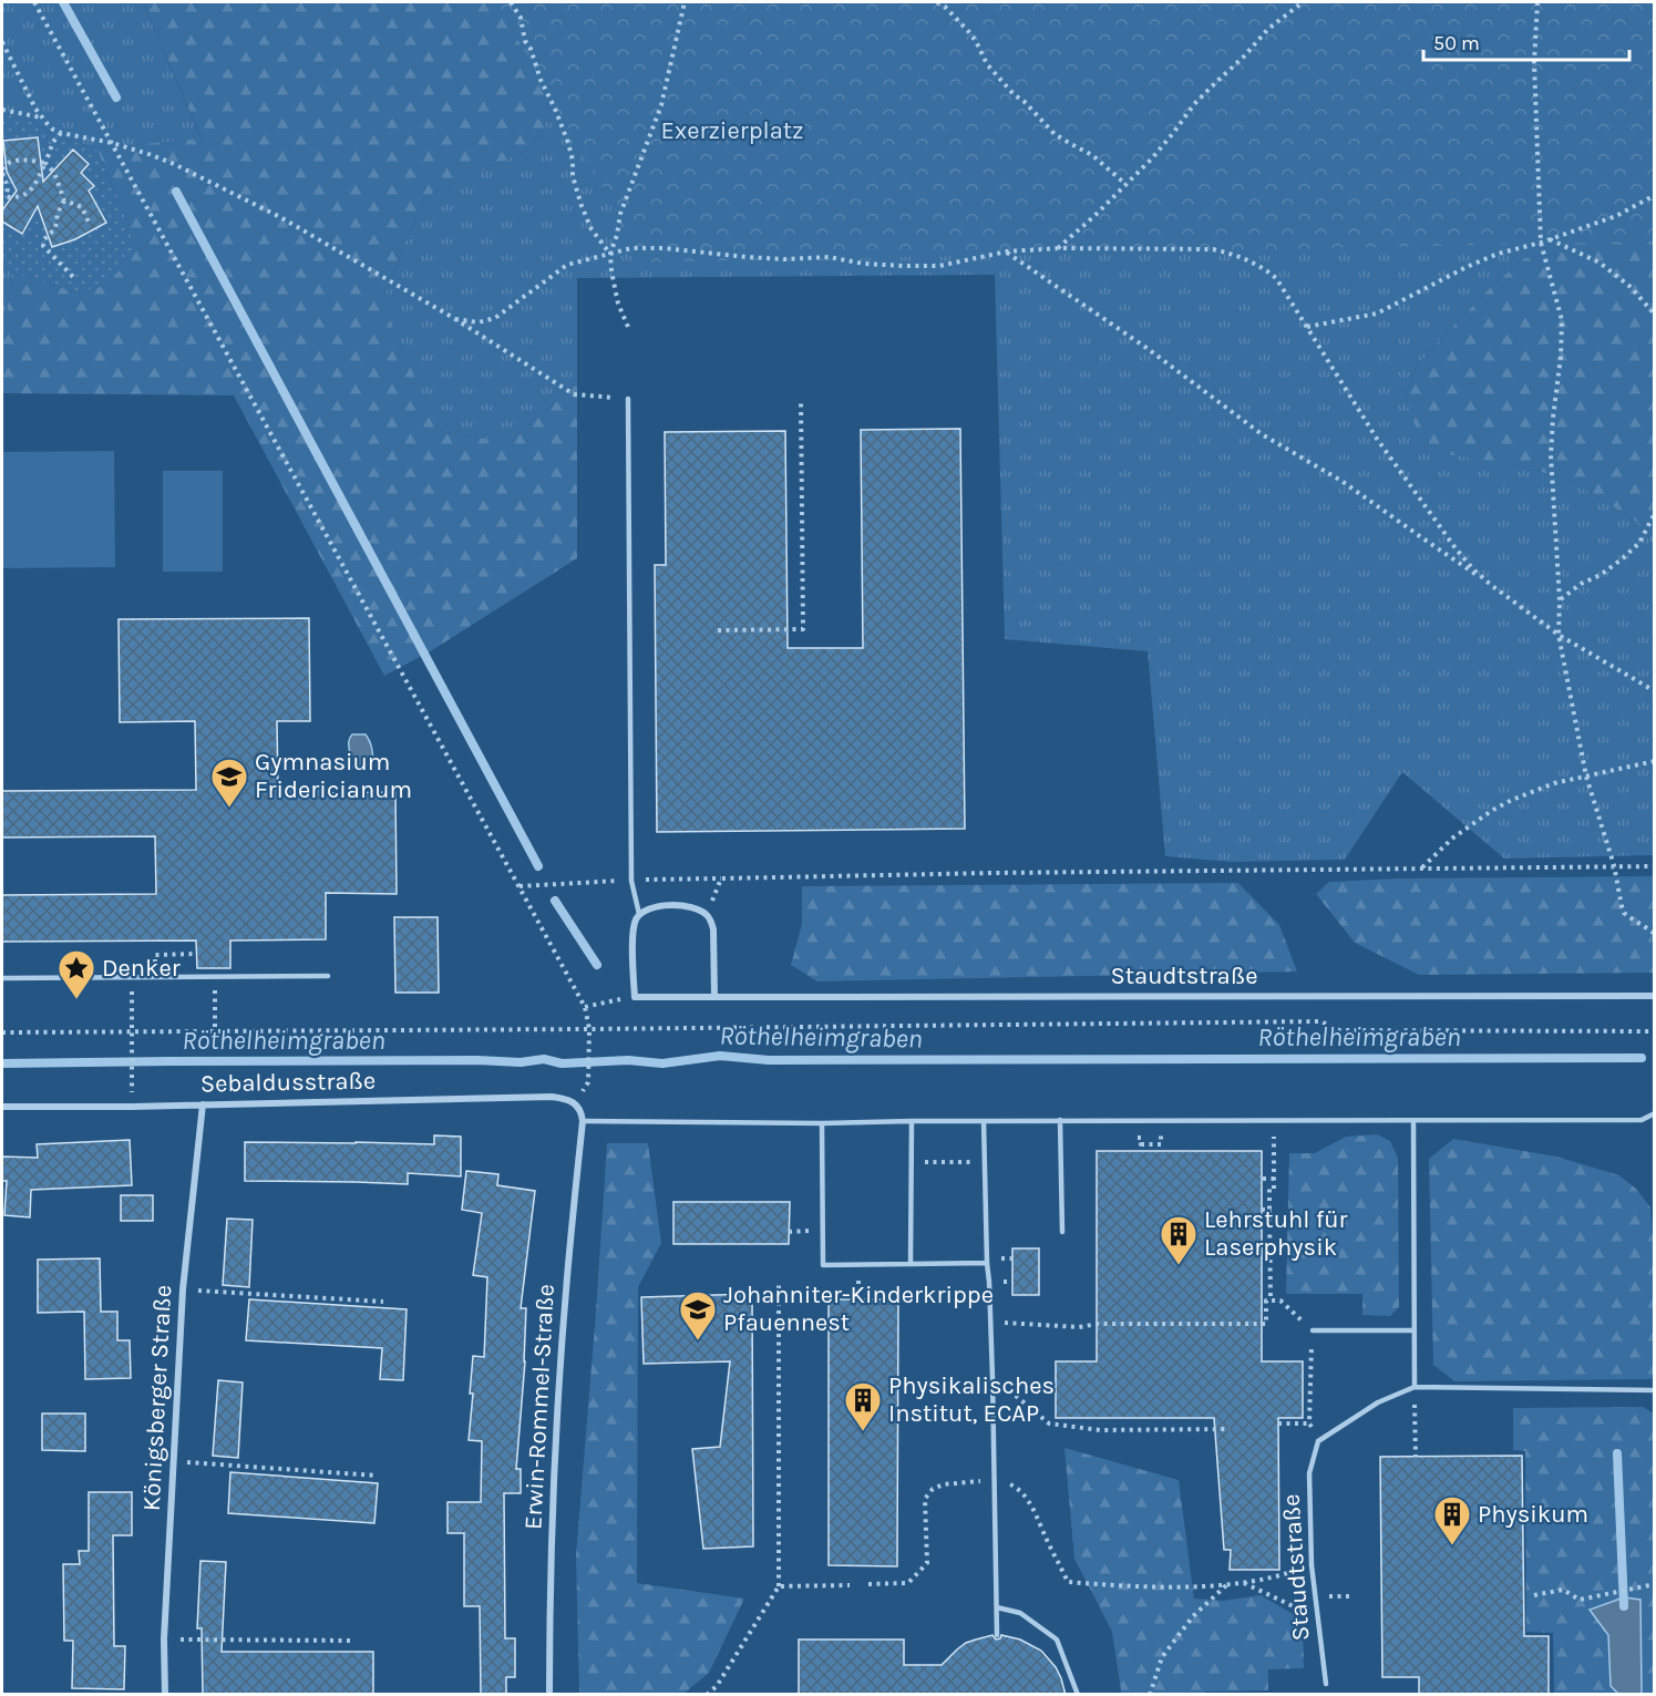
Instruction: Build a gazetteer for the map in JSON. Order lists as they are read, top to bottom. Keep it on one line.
{"streets":{"street":["Staudtstraße","Sebaldusstraße","Königsberger Straße","Erwin-Rommel-Straße"]},"crossings":[["Sebaldusstraße","Königsberger Straße"],["Sebaldusstraße","Erwin-Rommel-Straße"]],"water":["Röthelheimgraben"],"parks":["Exerzierplatz"],"places":{"school or university":["Gymnasium Fridericianum","Johanniter-Kinderkrippe Pfauennest"],"place":["Denker"],"building":["Lehrstuhl für Laserphysik","Physikalisches Institut, ECAP","Physikum"]},"scale_bar":"50 m"}
